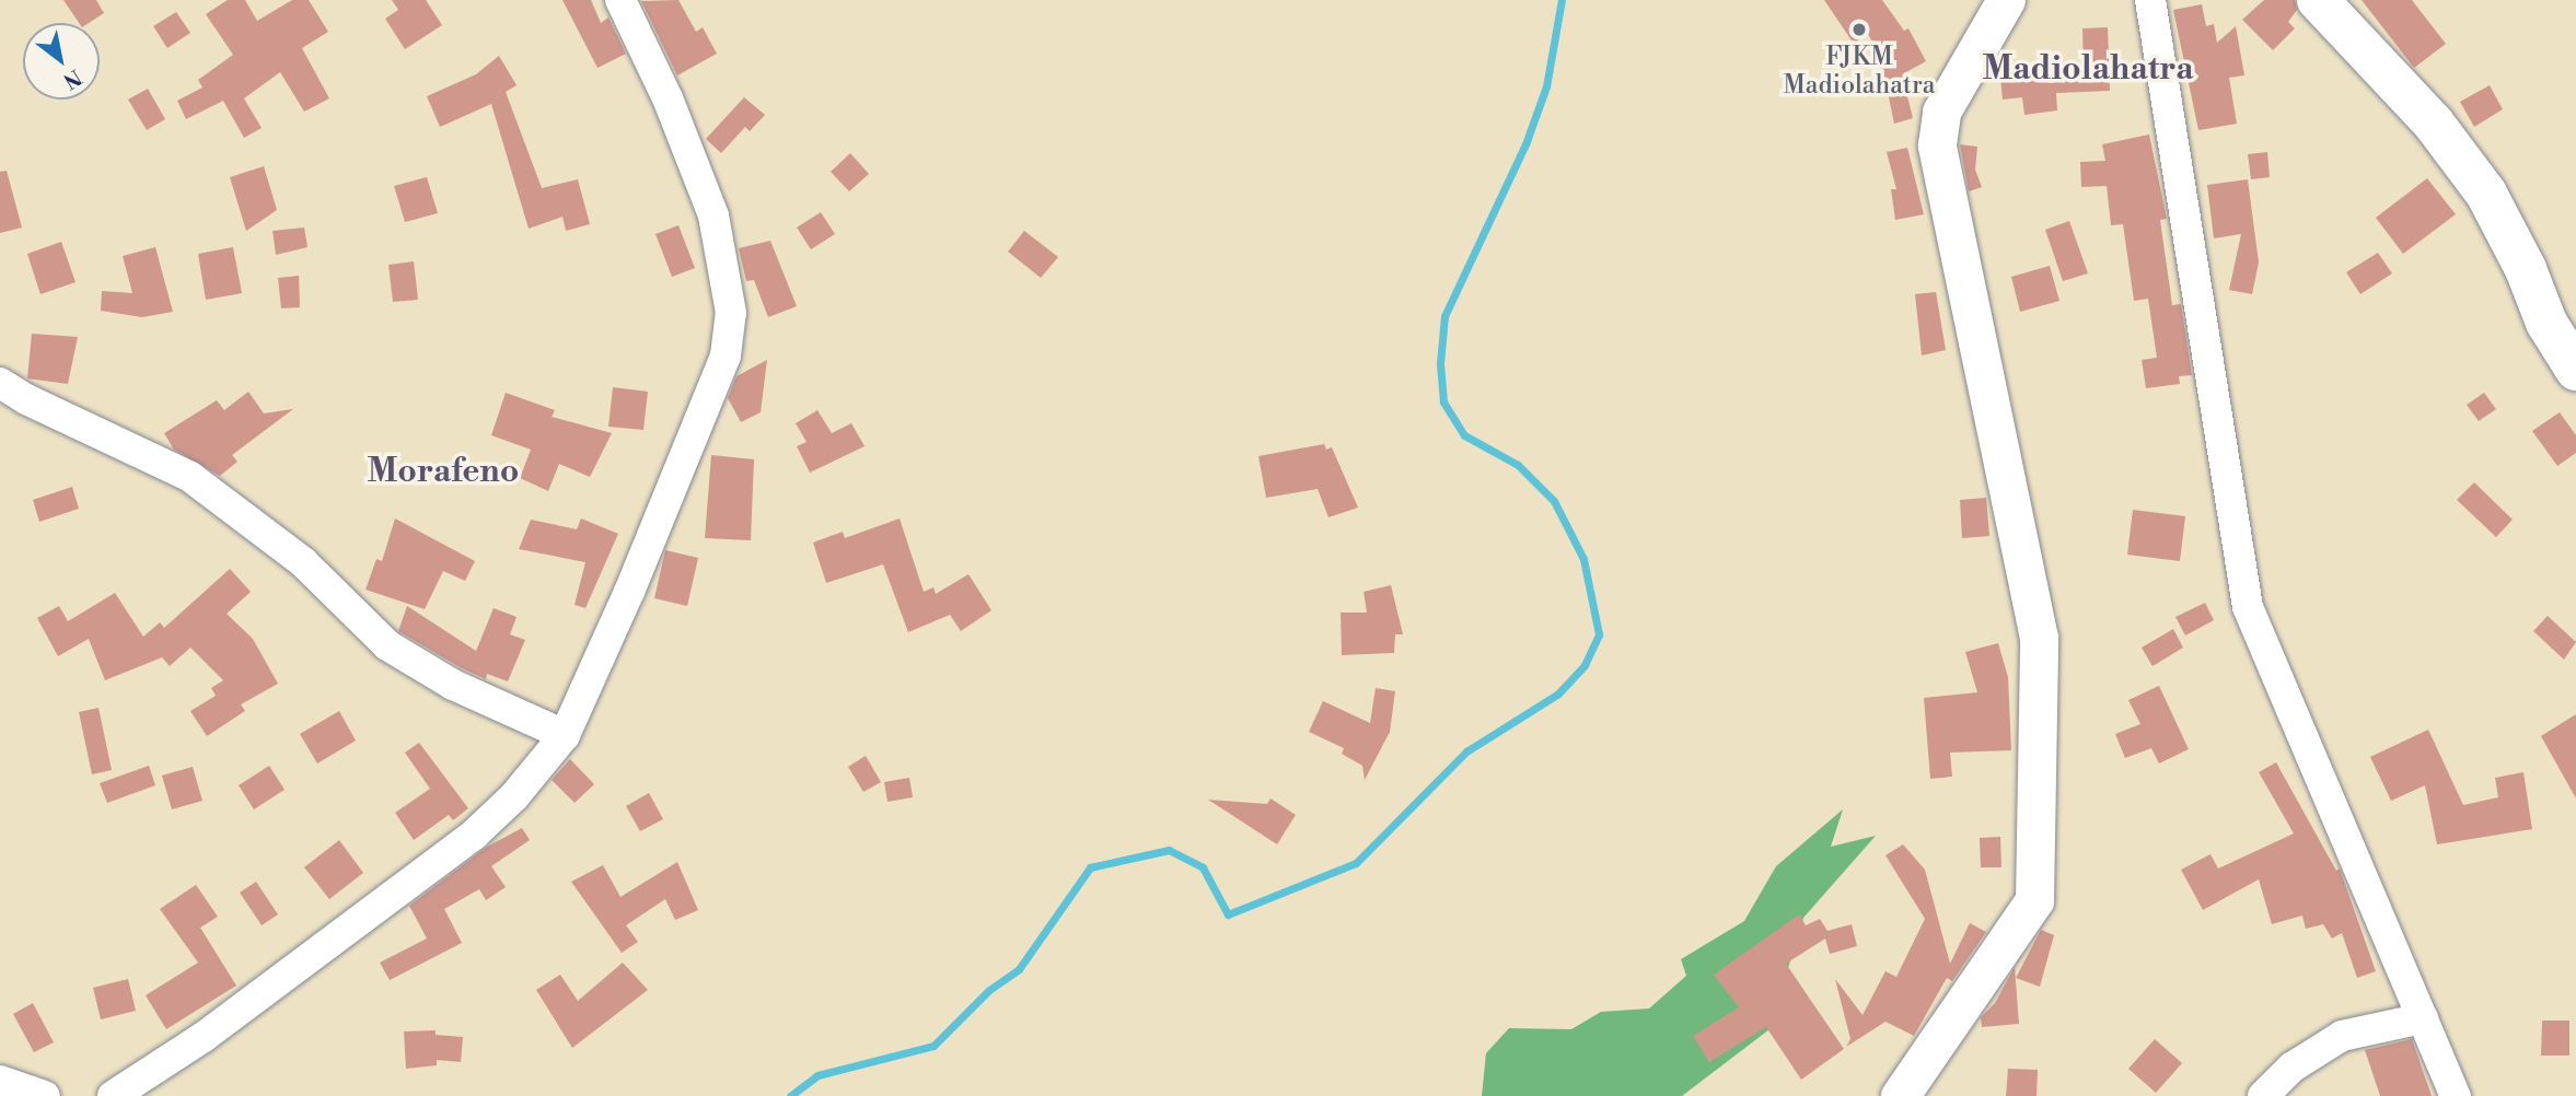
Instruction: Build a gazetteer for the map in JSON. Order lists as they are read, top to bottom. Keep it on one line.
{"districts":["Madiolahatra","Morafeno"],"places":["FJKM Madiolahatra"],"north":"bottom right"}
